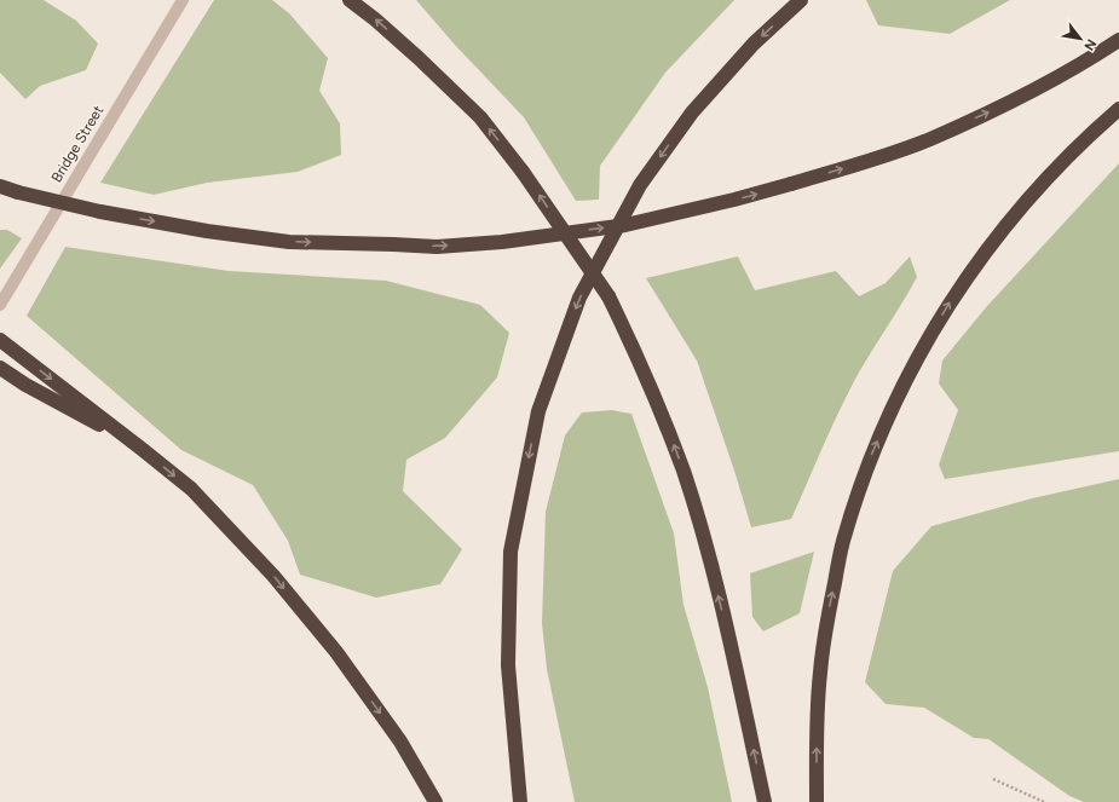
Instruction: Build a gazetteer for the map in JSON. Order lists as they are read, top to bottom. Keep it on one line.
{"streets":{"street":["Bridge Street"]},"north":"bottom right"}
